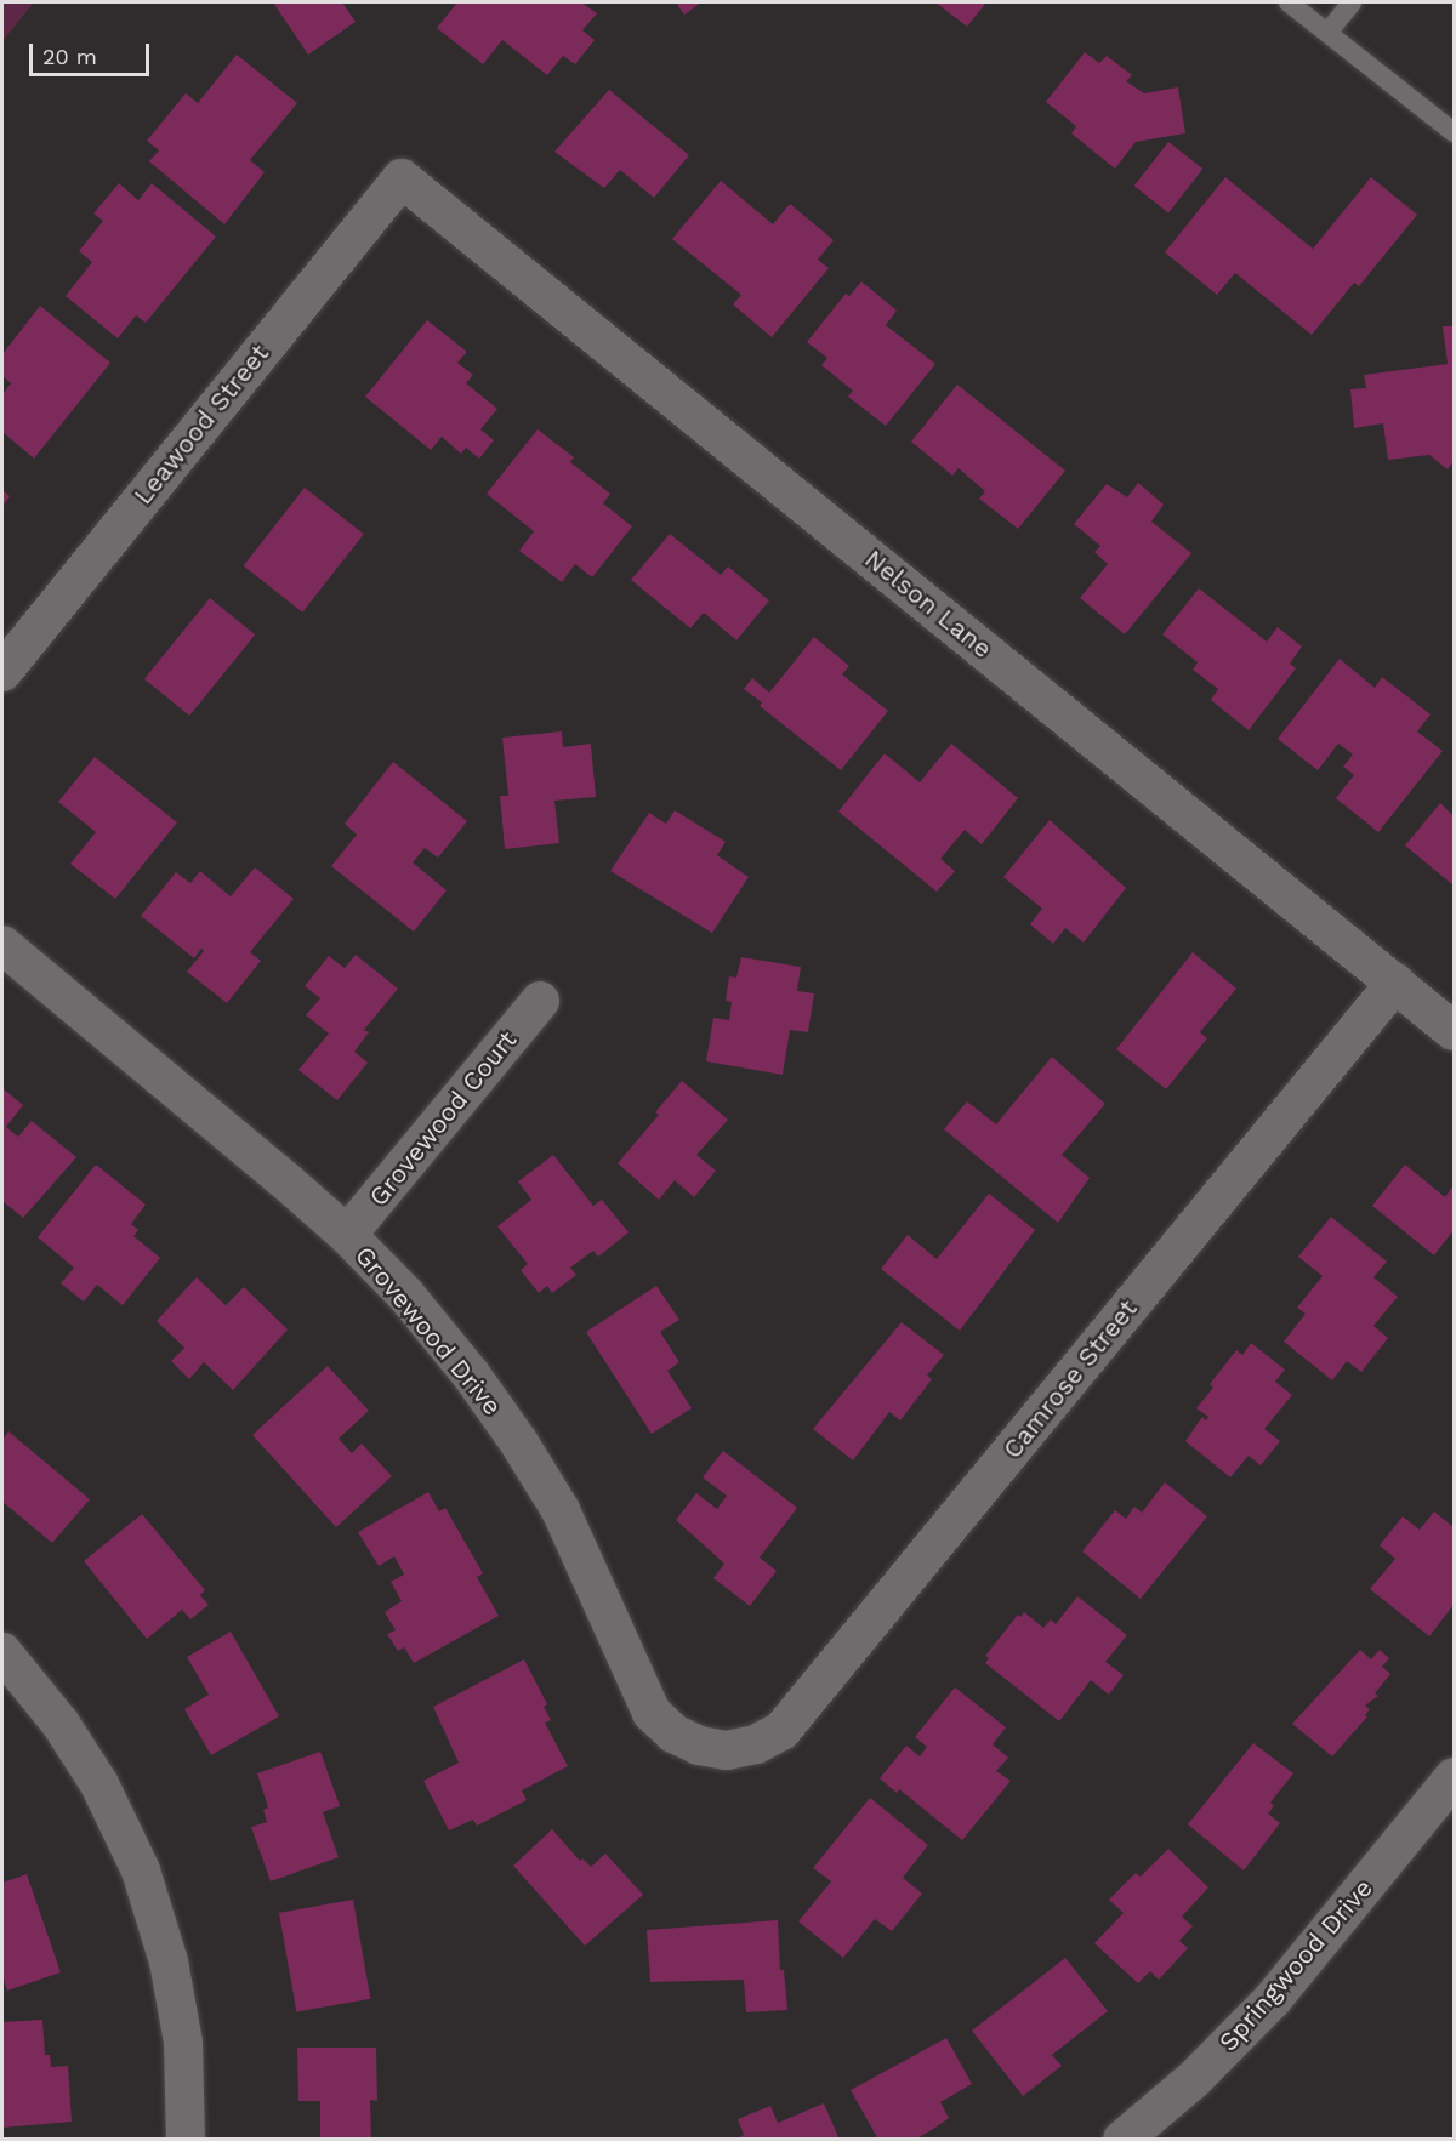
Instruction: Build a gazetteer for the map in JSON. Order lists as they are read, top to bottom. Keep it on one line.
{"streets":{"street":["Leawood Street","Nelson Lane","Grovewood Court","Grovewood Drive","Camrose Street","Springwood Drive"]},"crossings":[["Leawood Street","Nelson Lane"],["Nelson Lane","Camrose Street"],["Grovewood Court","Grovewood Drive"],["Grovewood Drive","Camrose Street"]],"scale_bar":"20 m"}
